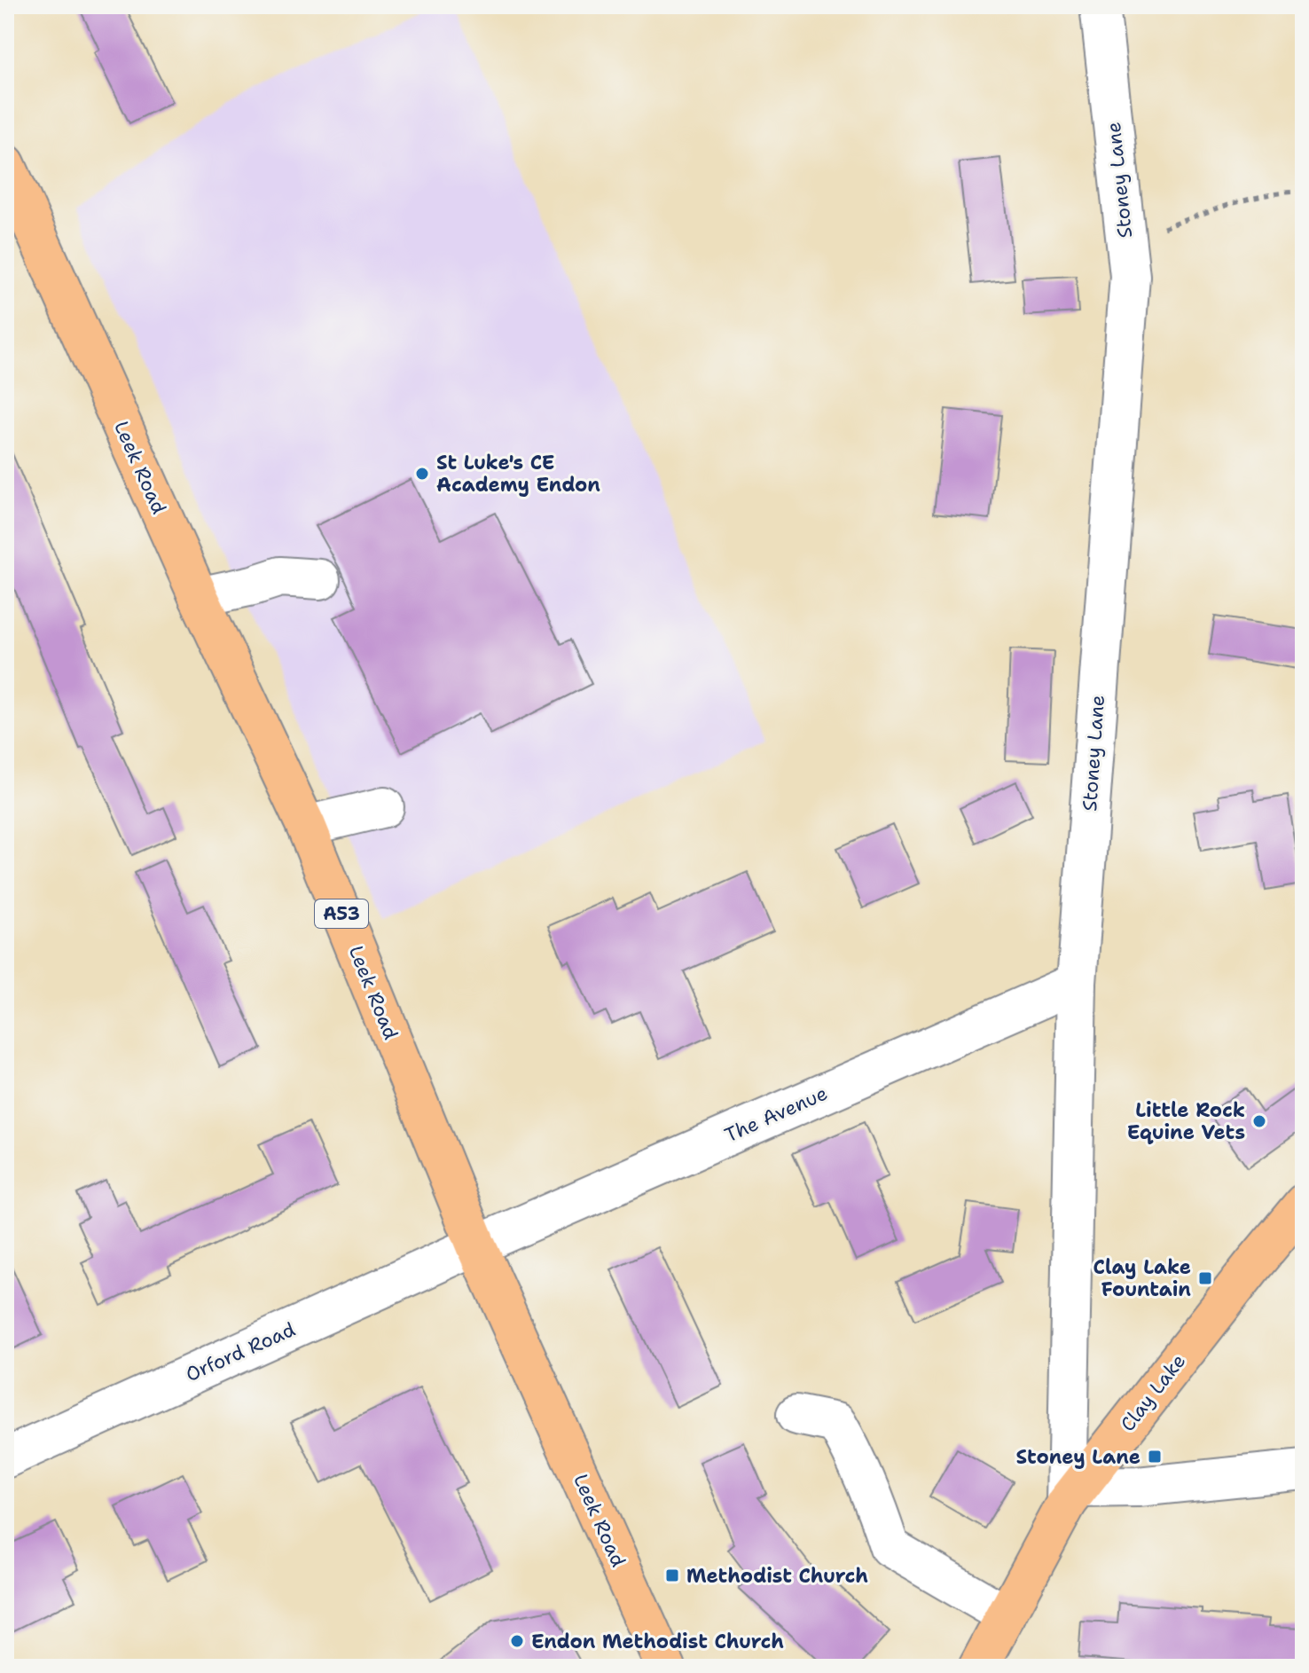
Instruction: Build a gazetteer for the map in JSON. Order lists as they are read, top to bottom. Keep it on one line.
{"streets":{"main road":["Leek Road","A53","Clay Lake"],"street":["Stoney Lane","The Avenue","Orford Road"]},"crossings":[["Stoney Lane","The Avenue"],["Stoney Lane","Clay Lake"],["Leek Road","The Avenue"],["Leek Road","Orford Road"],["The Avenue","Orford Road"]],"places":{"other":["St Luke's CE Academy Endon","Little Rock Equine Vets","Endon Methodist Church"],"transit":["Clay Lake Fountain","Stoney Lane","Methodist Church"]}}
